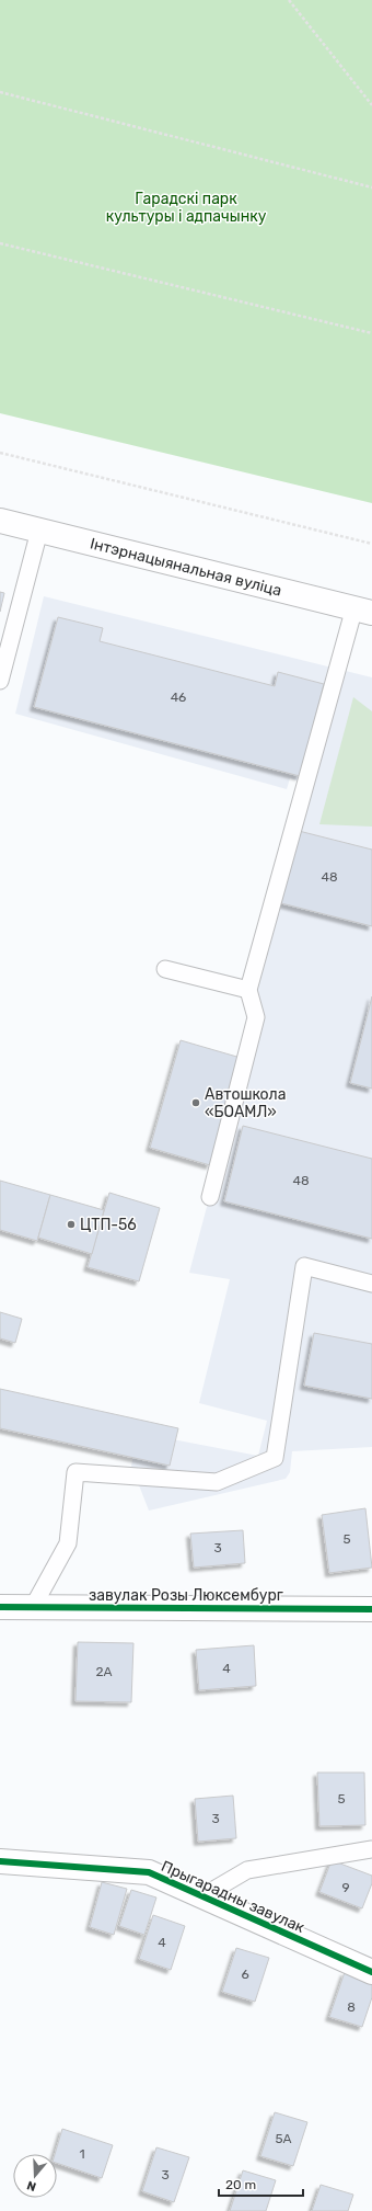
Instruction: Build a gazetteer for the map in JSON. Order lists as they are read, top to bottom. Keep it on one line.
{"streets":{"street":["Інтэрнацыянальная вуліца","завулак Розы Люксембург","Прыгарадны завулак"]},"parks":["Гарадскі парк культуры і адпачынку"],"places":["Автошкола «БОАМЛ»","ЦТП-56"],"house_numbers":["46","48","48","5","3","4","2А","5","3","9","4","6","8","5А","1","3"],"scale_bar":"20 m","north":"bottom"}
